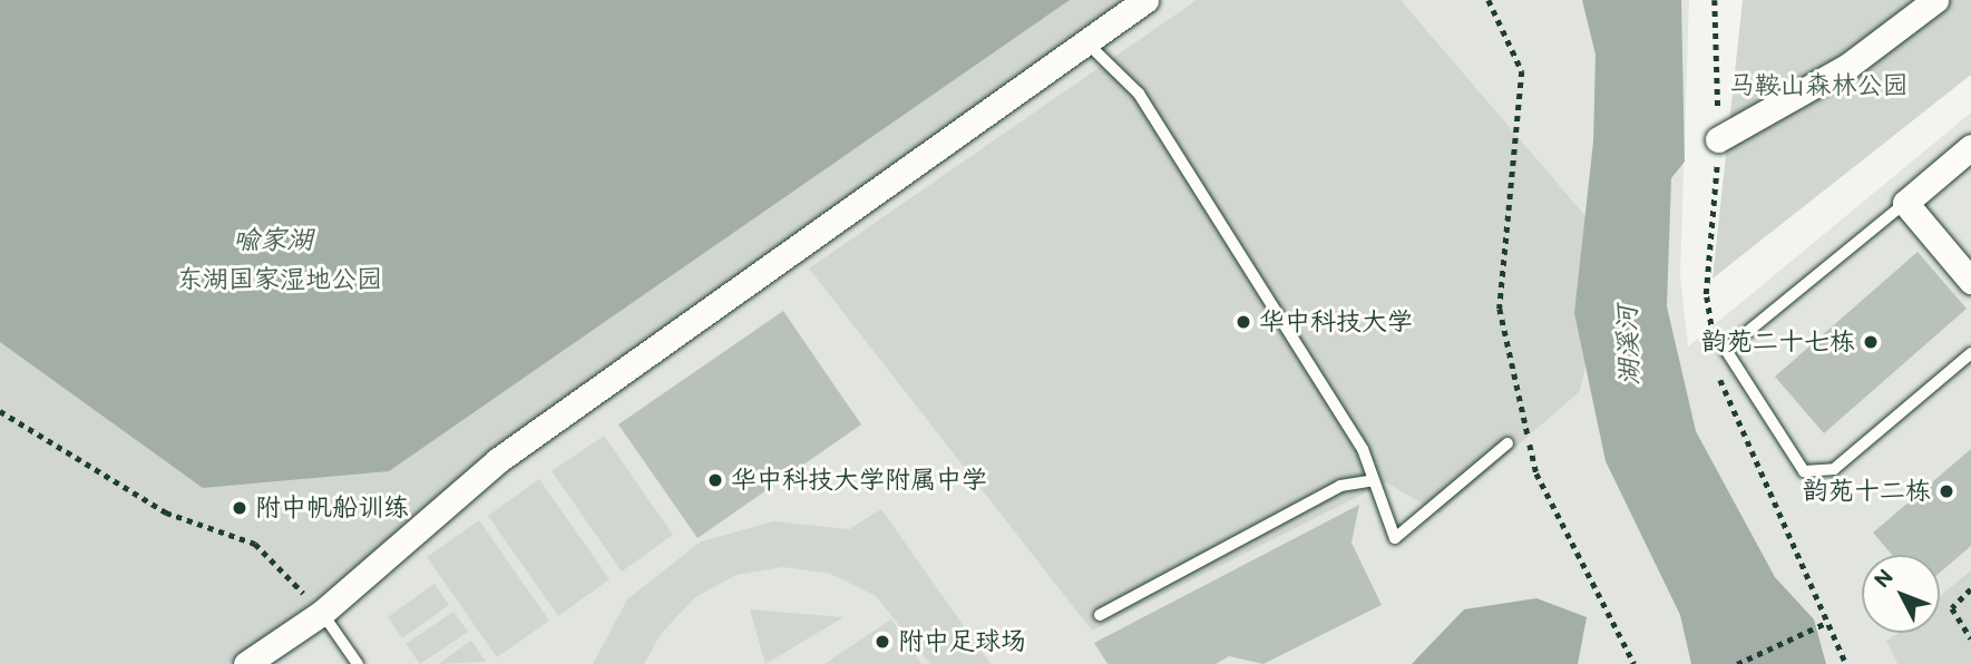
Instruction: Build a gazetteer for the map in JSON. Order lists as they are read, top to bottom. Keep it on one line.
{"water":["喻家湖","湖溪河"],"parks":["马鞍山森林公园","东湖国家湿地公园"],"places":["华中科技大学","韵苑二十七栋","华中科技大学附属中学","韵苑十二栋","附中帆船训练","附中足球场"],"north":"top left"}
